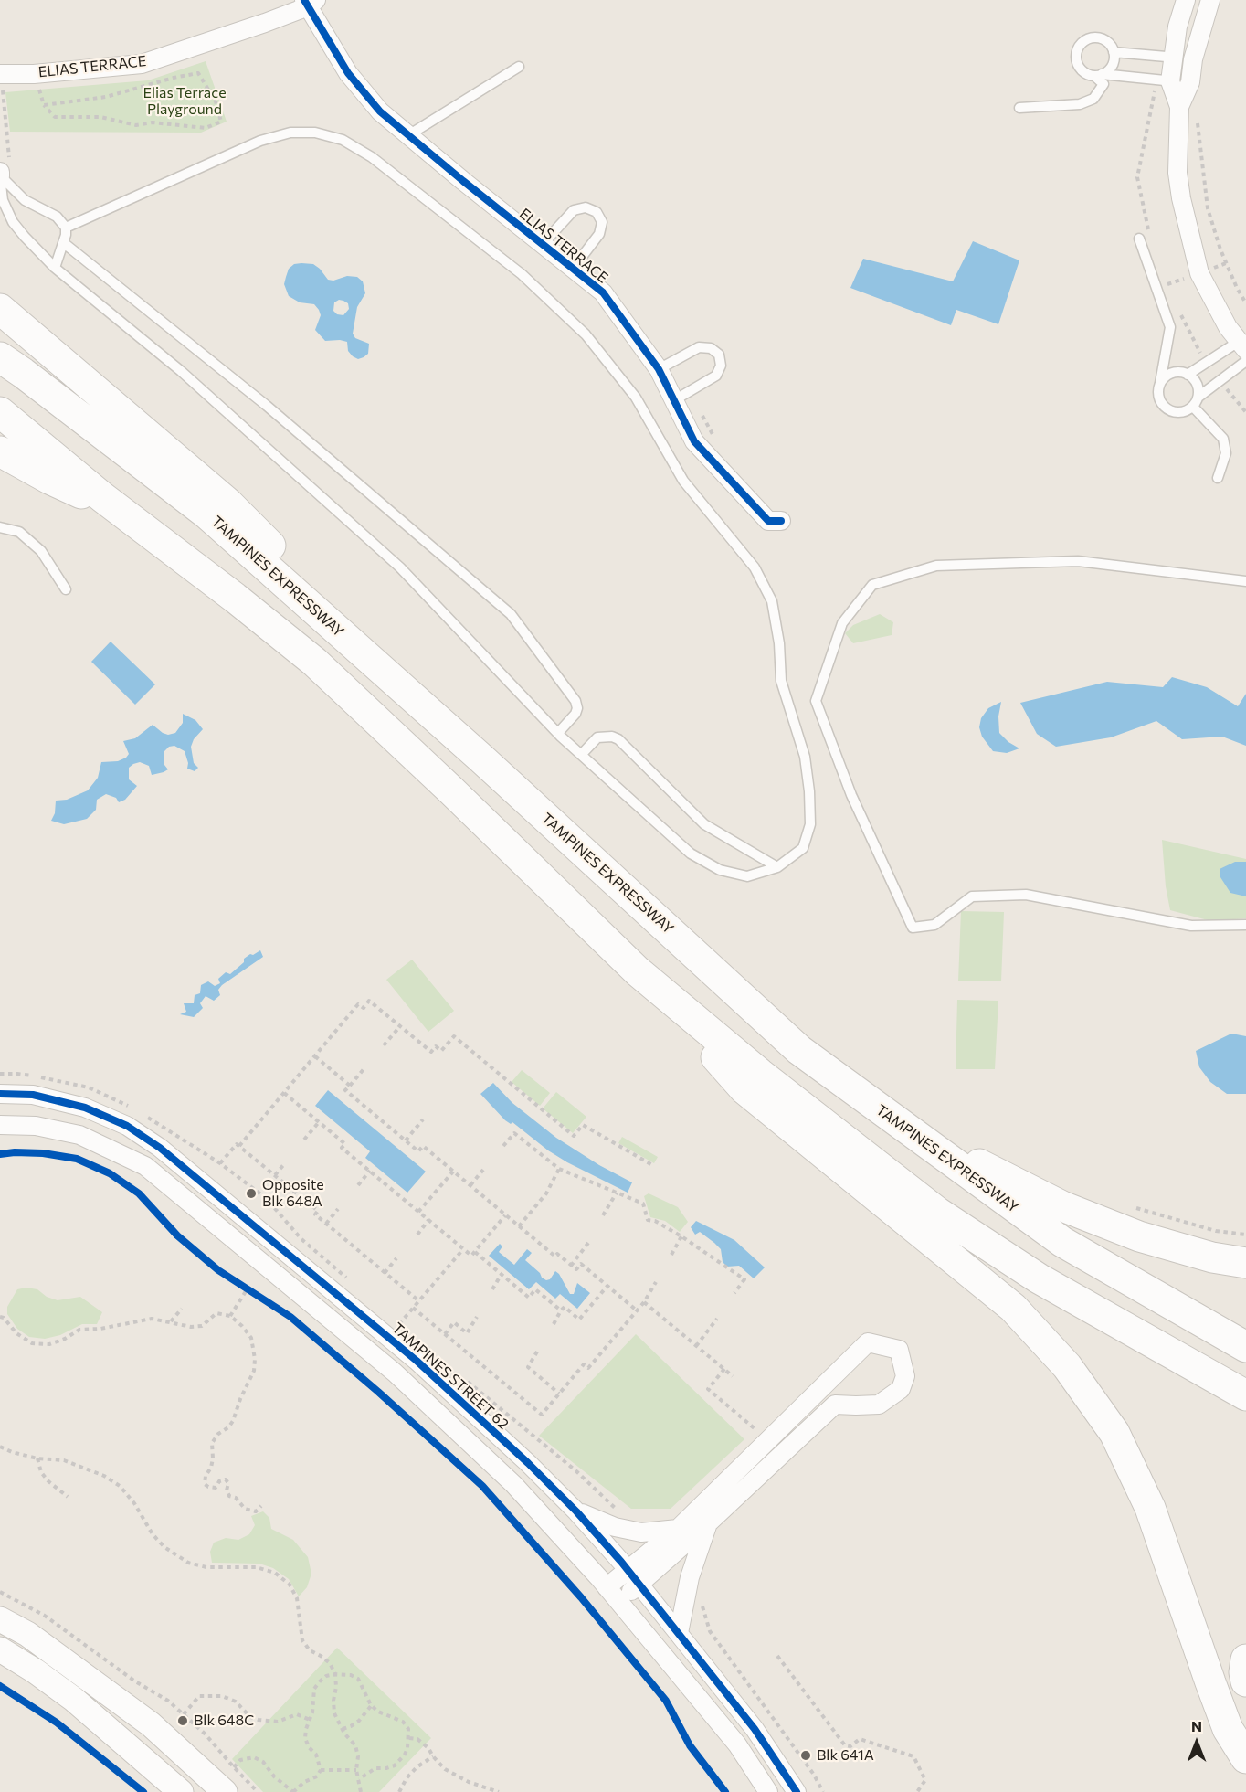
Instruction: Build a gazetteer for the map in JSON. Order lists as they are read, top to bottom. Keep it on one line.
{"streets":{"highway":["TAMPINES EXPRESSWAY"],"street":["ELIAS TERRACE","TAMPINES STREET 62"]},"parks":["Elias Terrace Playground"],"places":["Opposite Blk 648A","Blk 648C","Blk 641A"],"north":"top"}
